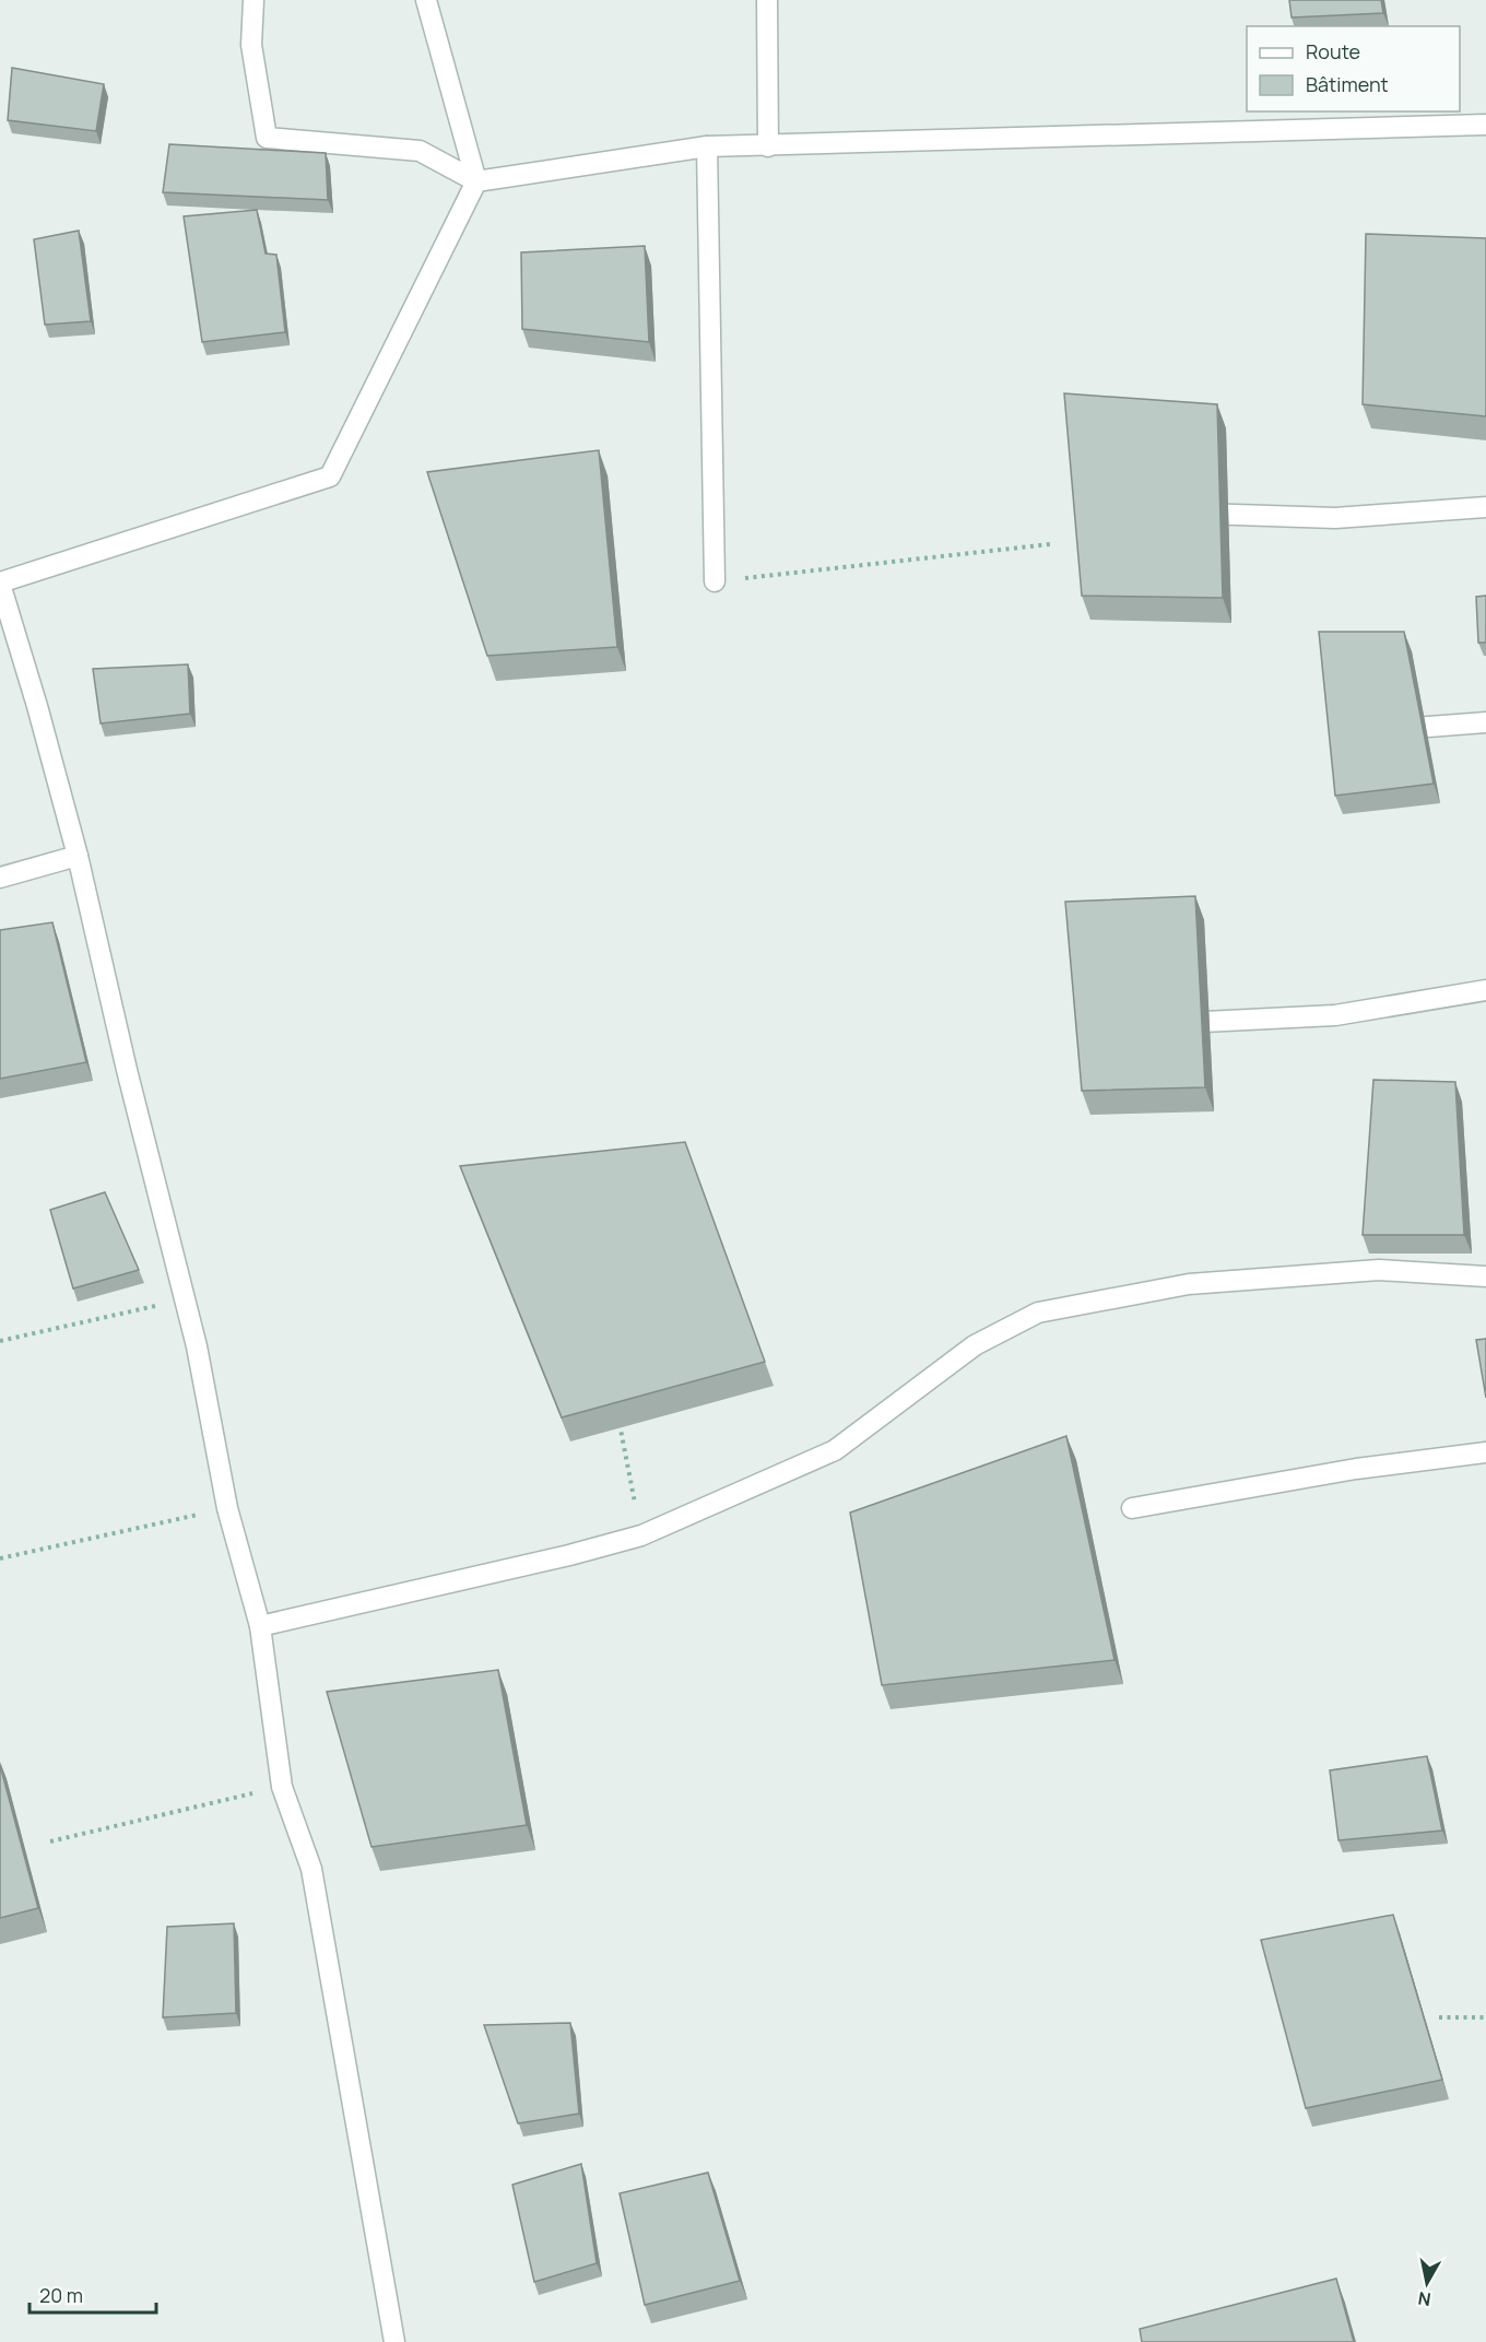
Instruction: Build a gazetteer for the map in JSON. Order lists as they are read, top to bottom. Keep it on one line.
{"legend":["Route","Bâtiment"],"scale_bar":"20 m","north":"bottom"}
